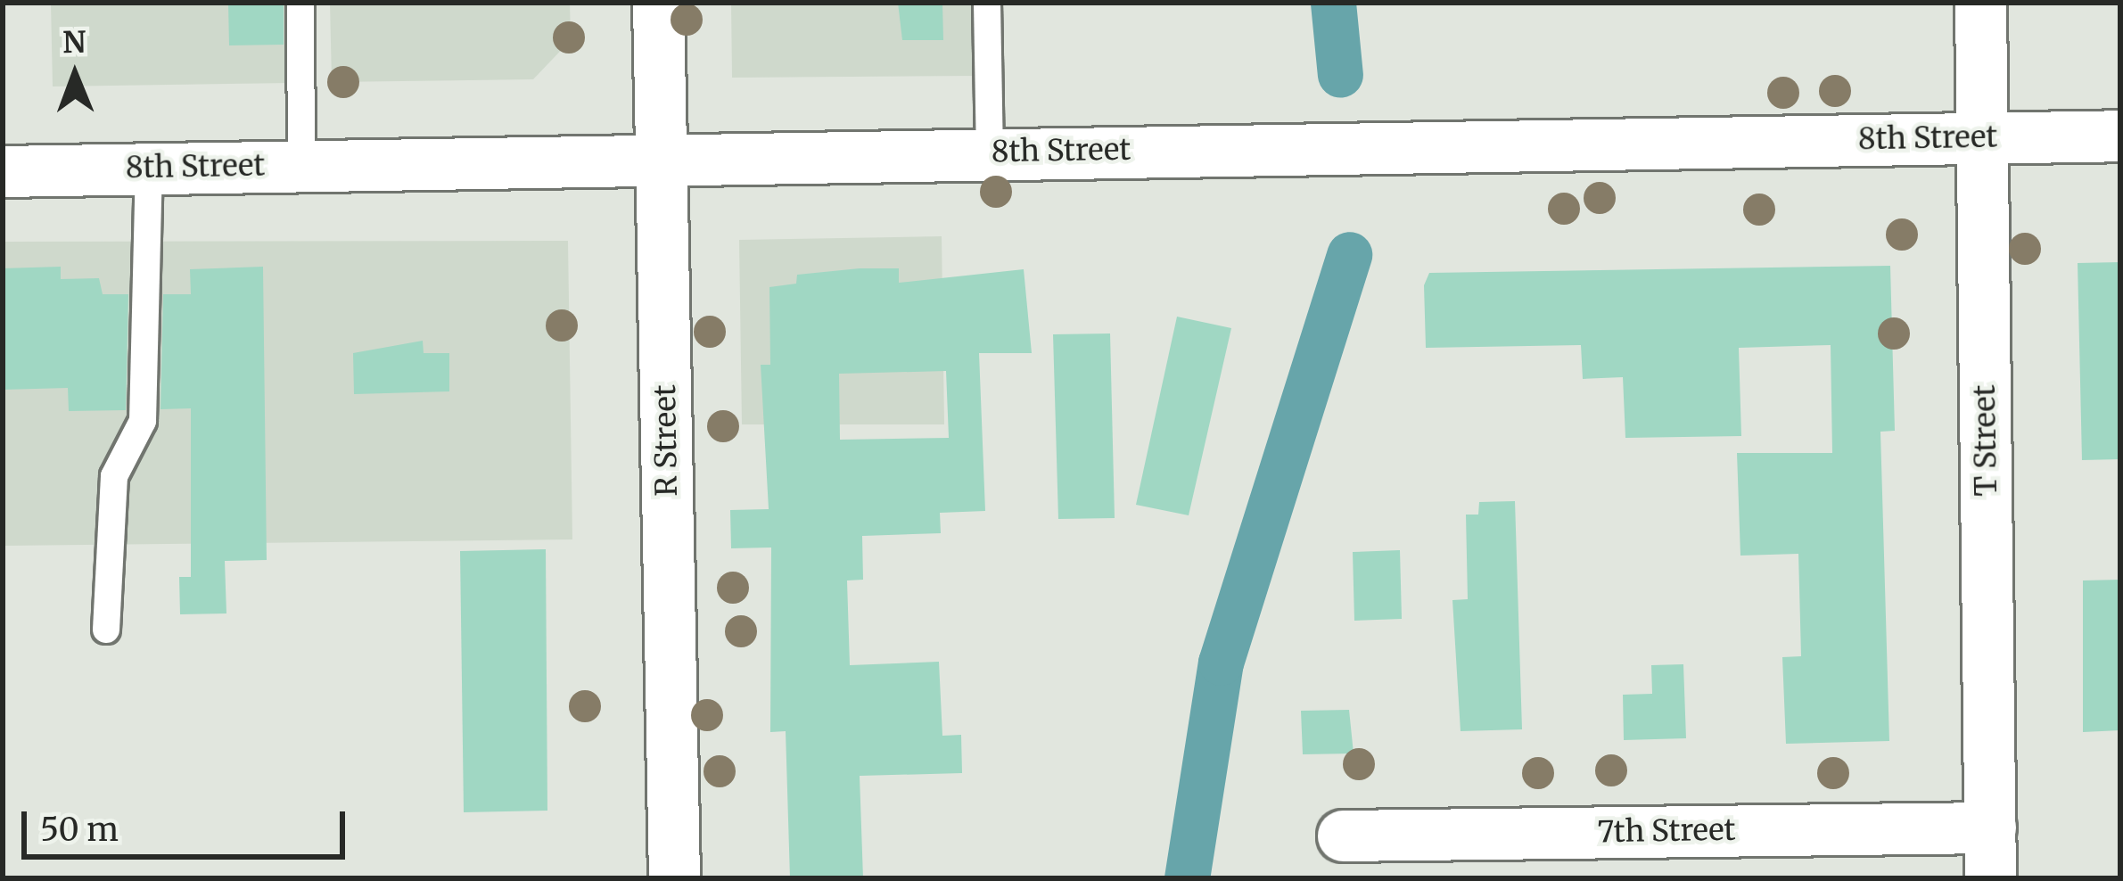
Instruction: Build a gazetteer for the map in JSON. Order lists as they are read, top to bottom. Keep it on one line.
{"streets":{"street":["8th Street","R Street","T Street","7th Street"]},"crossings":[["8th Street","R Street"],["8th Street","T Street"],["T Street","7th Street"]],"scale_bar":"50 m","north":"top"}
